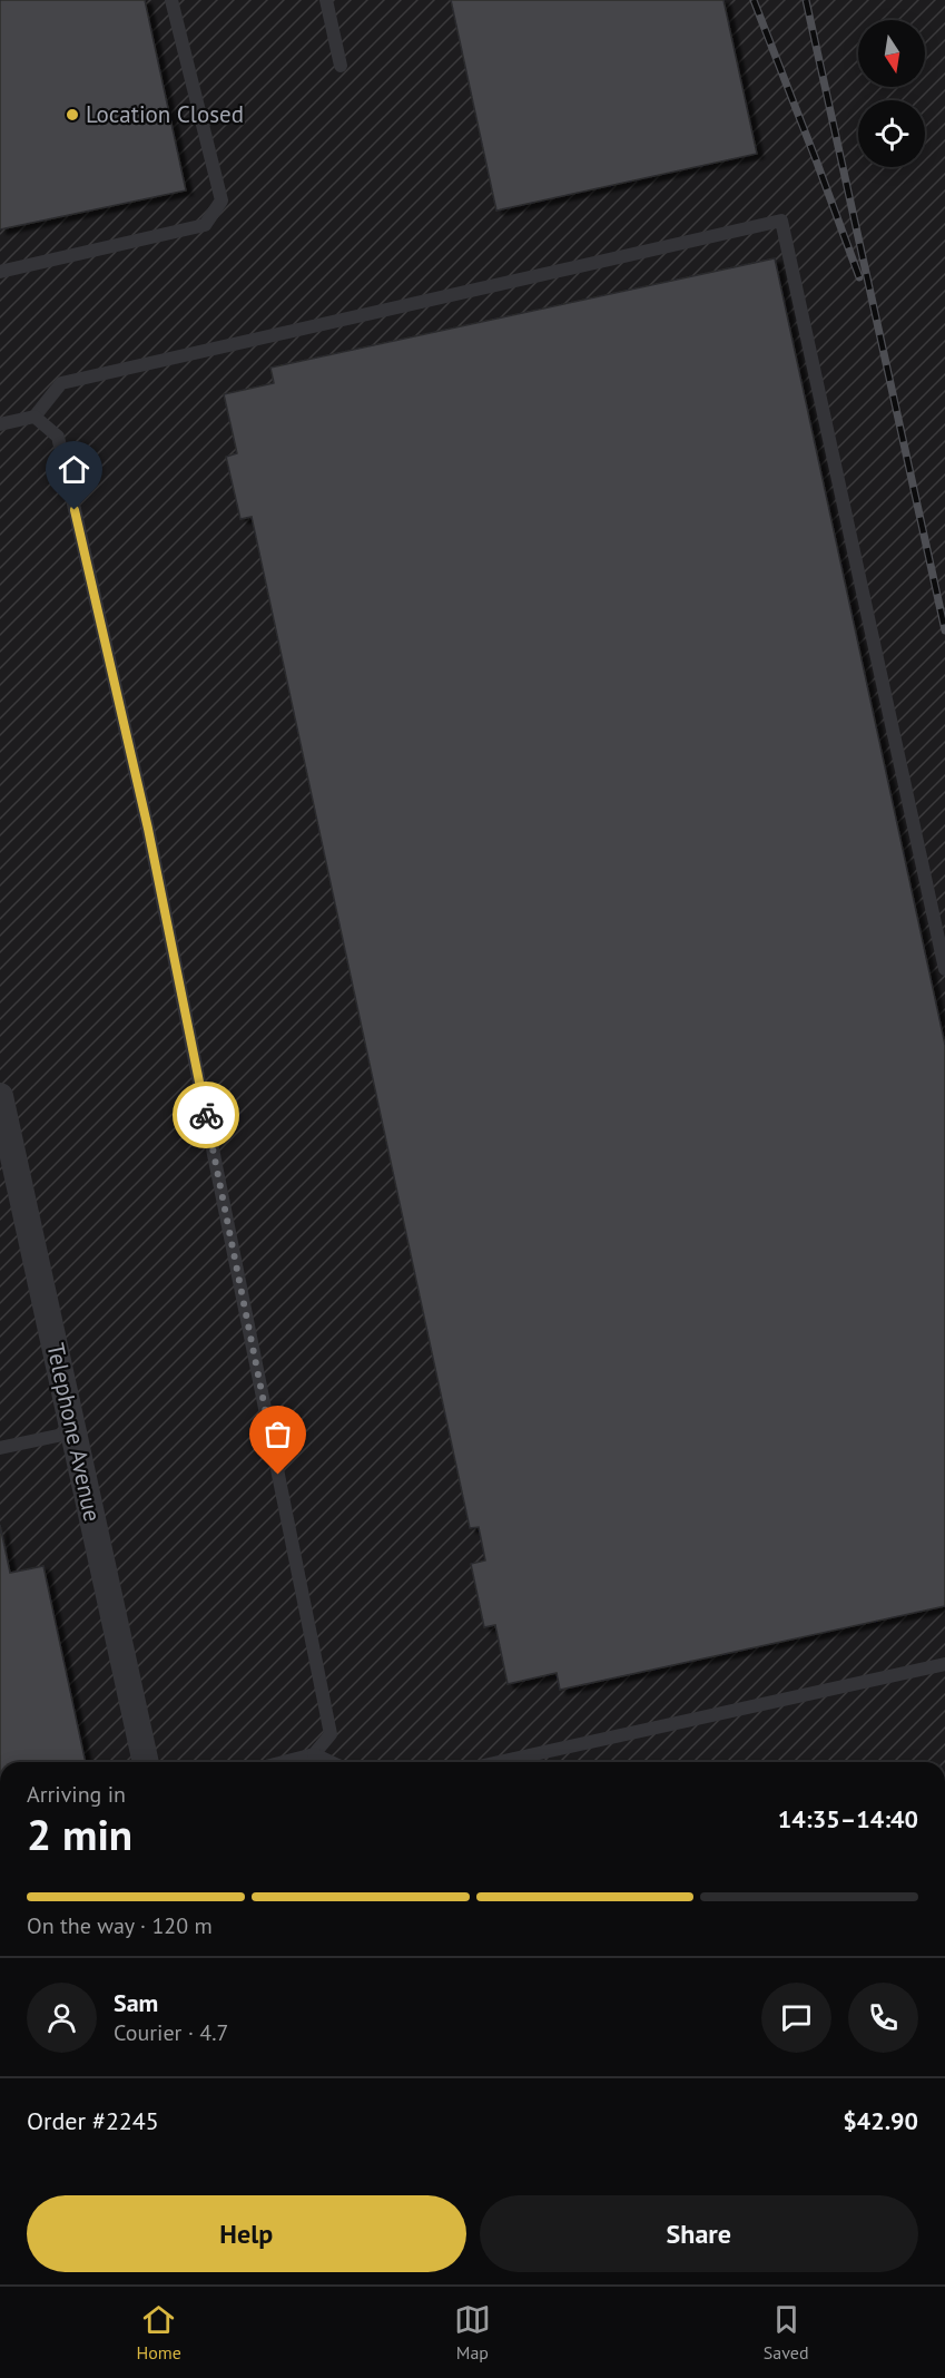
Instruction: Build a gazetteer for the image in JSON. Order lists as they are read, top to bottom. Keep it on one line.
{"streets":{"street":["Telephone Avenue"]},"places":["Location Closed"],"north":"bottom","page":{"heading":["2 min","Arriving in","14:35–14:40"],"panel":["Sam","Courier · 4.7","Order #2245","$42.90"],"bar":"On the way · 120 m","buttons":["Help","Share"],"tabs":["Home","Map","Saved"]}}
